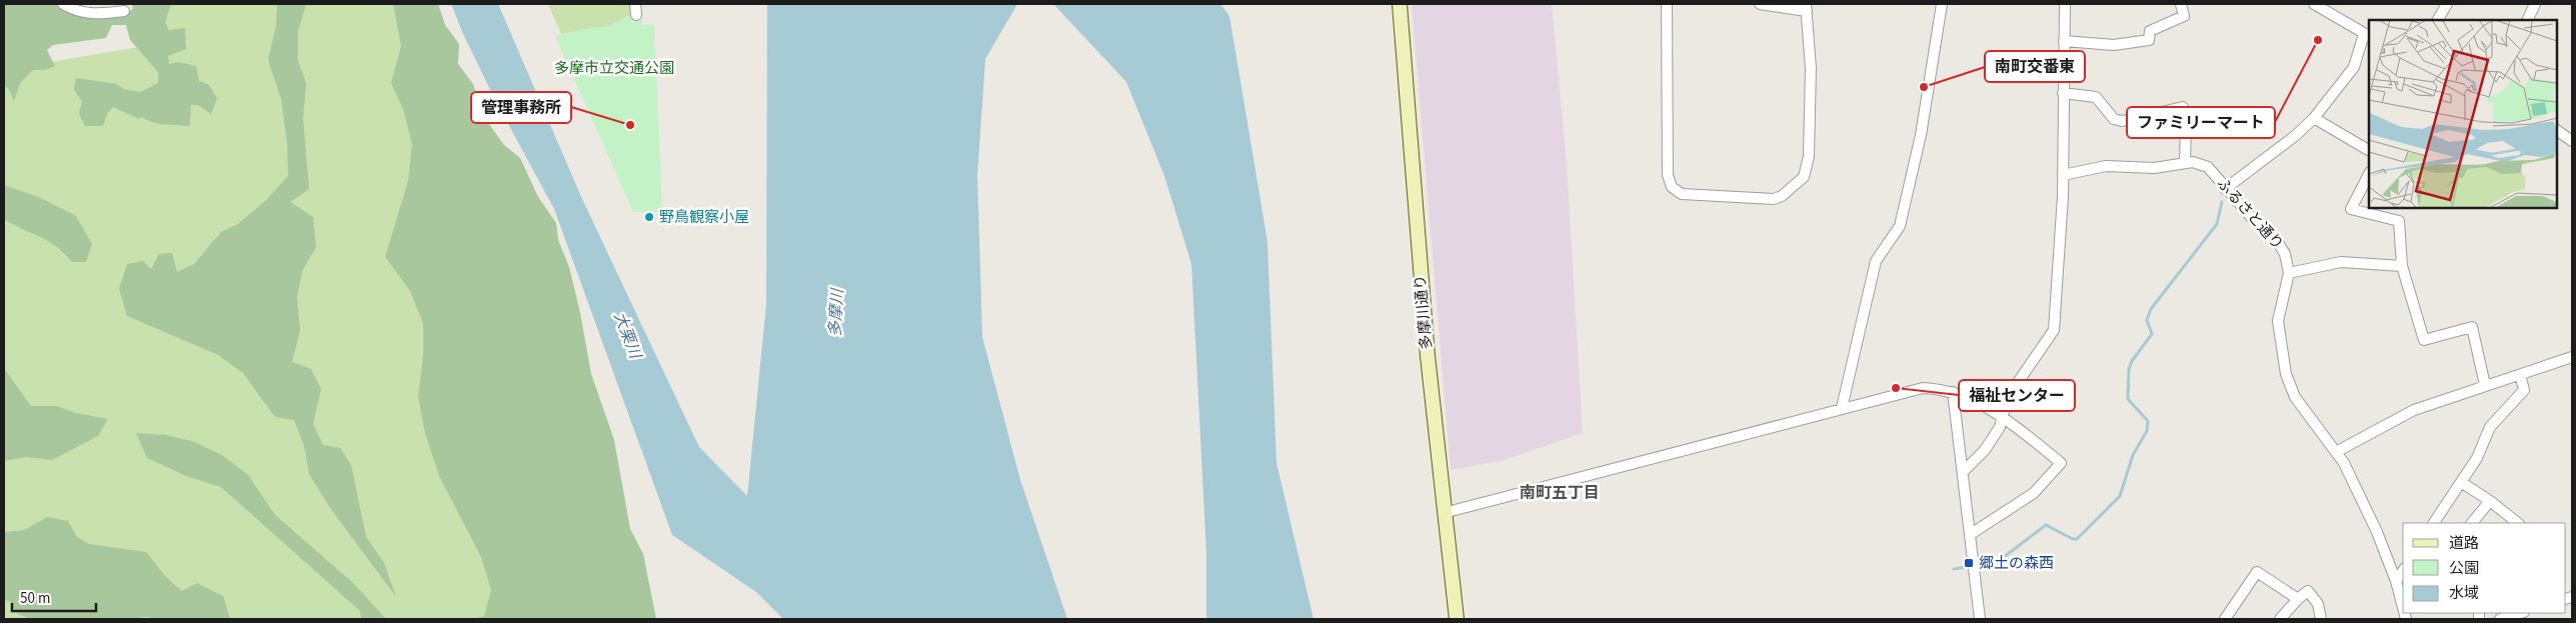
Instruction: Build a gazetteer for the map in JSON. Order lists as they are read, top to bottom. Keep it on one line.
{"streets":{"street":["ふるさと通り","多摩川通り"]},"districts":["南町五丁目"],"water":["多摩川","大栗川"],"parks":["多摩市立交通公園"],"places":{"other":["ファミリーマート","南町交番東","管理事務所","野鳥観察小屋","福祉センター"],"transit":["郷土の森西"]},"legend":["道路","公園","水域"],"scale_bar":"50 m"}
